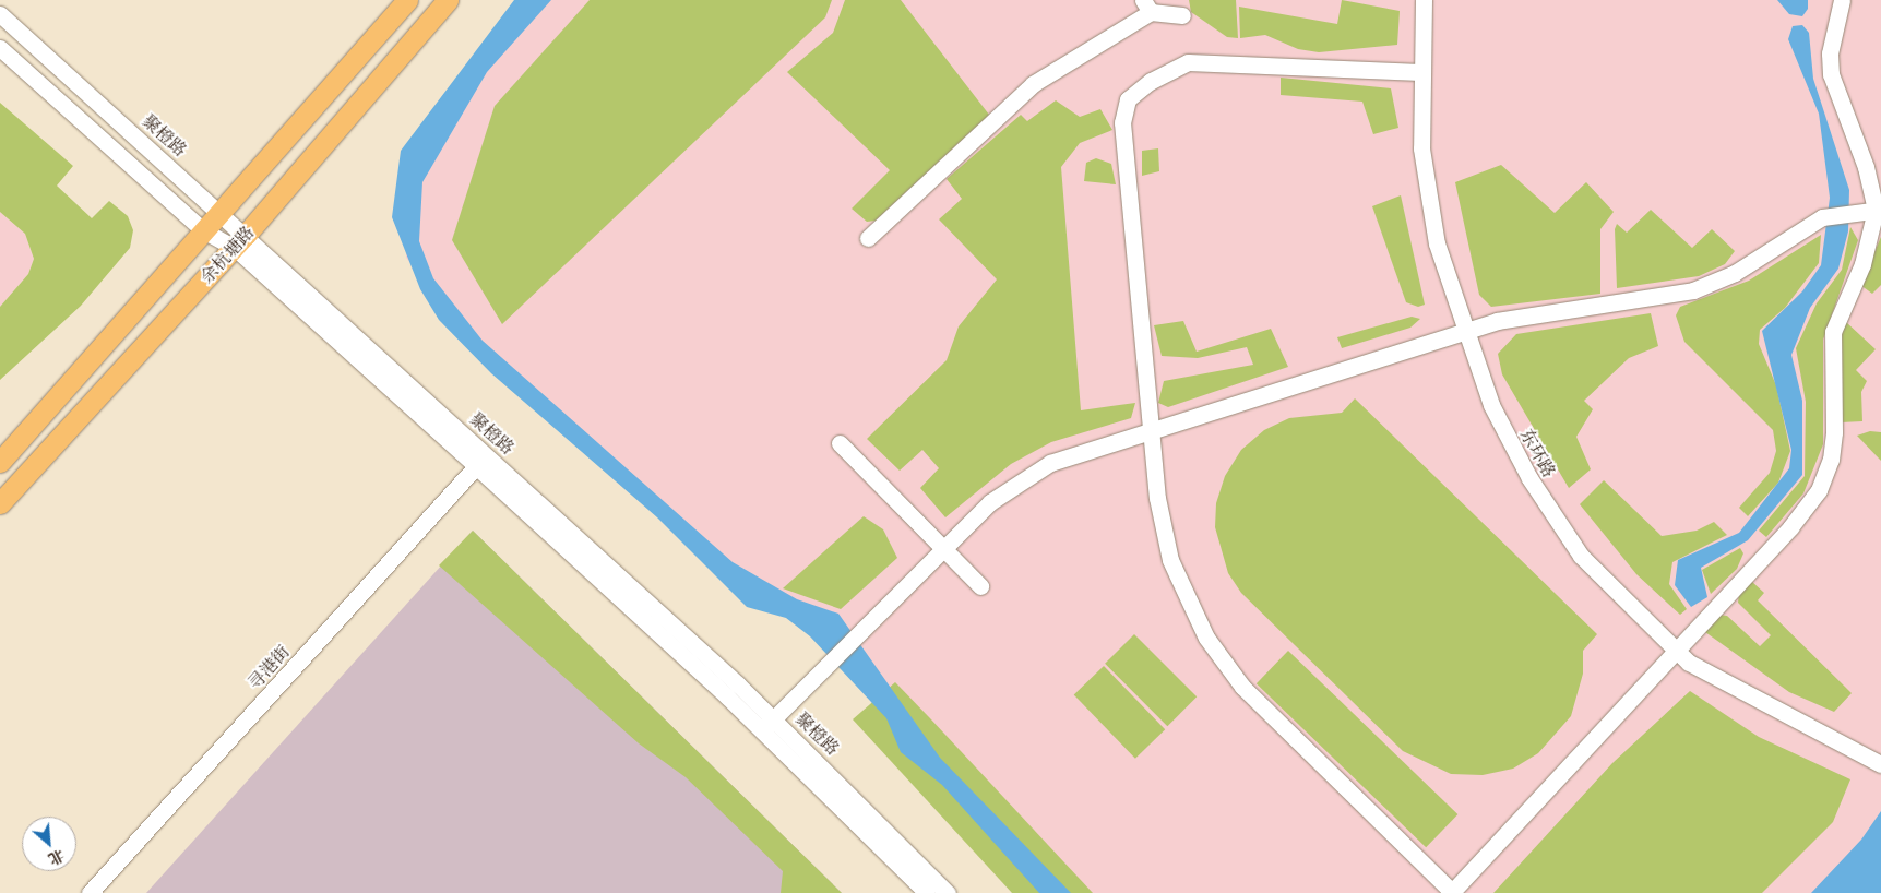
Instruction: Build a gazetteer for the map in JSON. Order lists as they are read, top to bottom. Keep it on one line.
{"streets":{"main road":["余杭塘路"],"street":["聚橙路","东环路","寻港街"]},"crossings":[["聚橙路","余杭塘路"],["聚橙路","寻港街"]],"north":"bottom right"}
